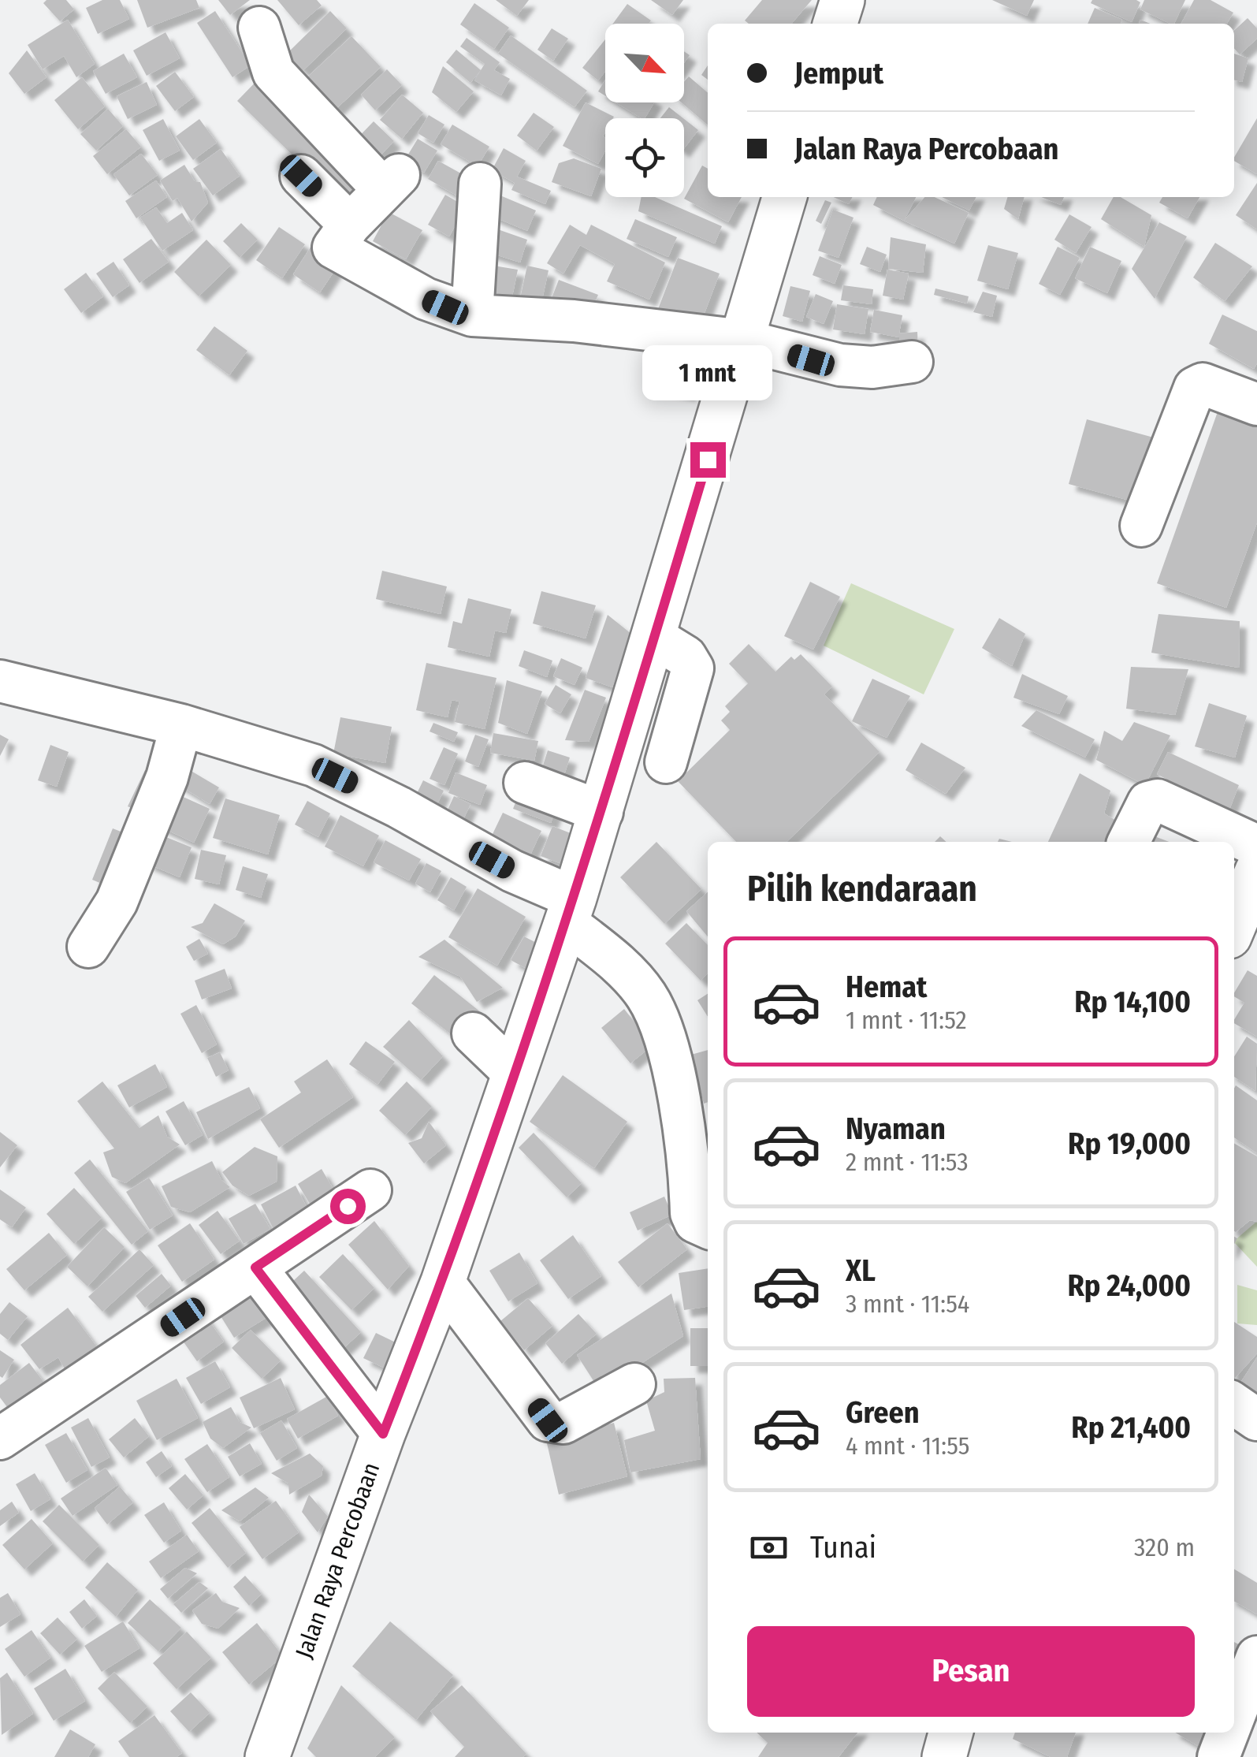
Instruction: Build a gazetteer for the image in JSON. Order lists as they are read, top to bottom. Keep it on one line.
{"streets":{"highway":["Jalan Raya Percobaan"]},"north":"bottom right","page":{"banner":["Jemput","Jalan Raya Percobaan"],"bubble":"1 mnt","heading":"Pilih kendaraan","list":[{"name":"Hemat","note":"1 mnt · 11:52","value":"Rp 14,100"},{"name":"Nyaman","note":"2 mnt · 11:53","value":"Rp 19,000"},{"name":"XL","note":"3 mnt · 11:54","value":"Rp 24,000"},{"name":"Green","note":"4 mnt · 11:55","value":"Rp 21,400"}],"pay":["Tunai","320 m"],"buttons":"Pesan"}}
